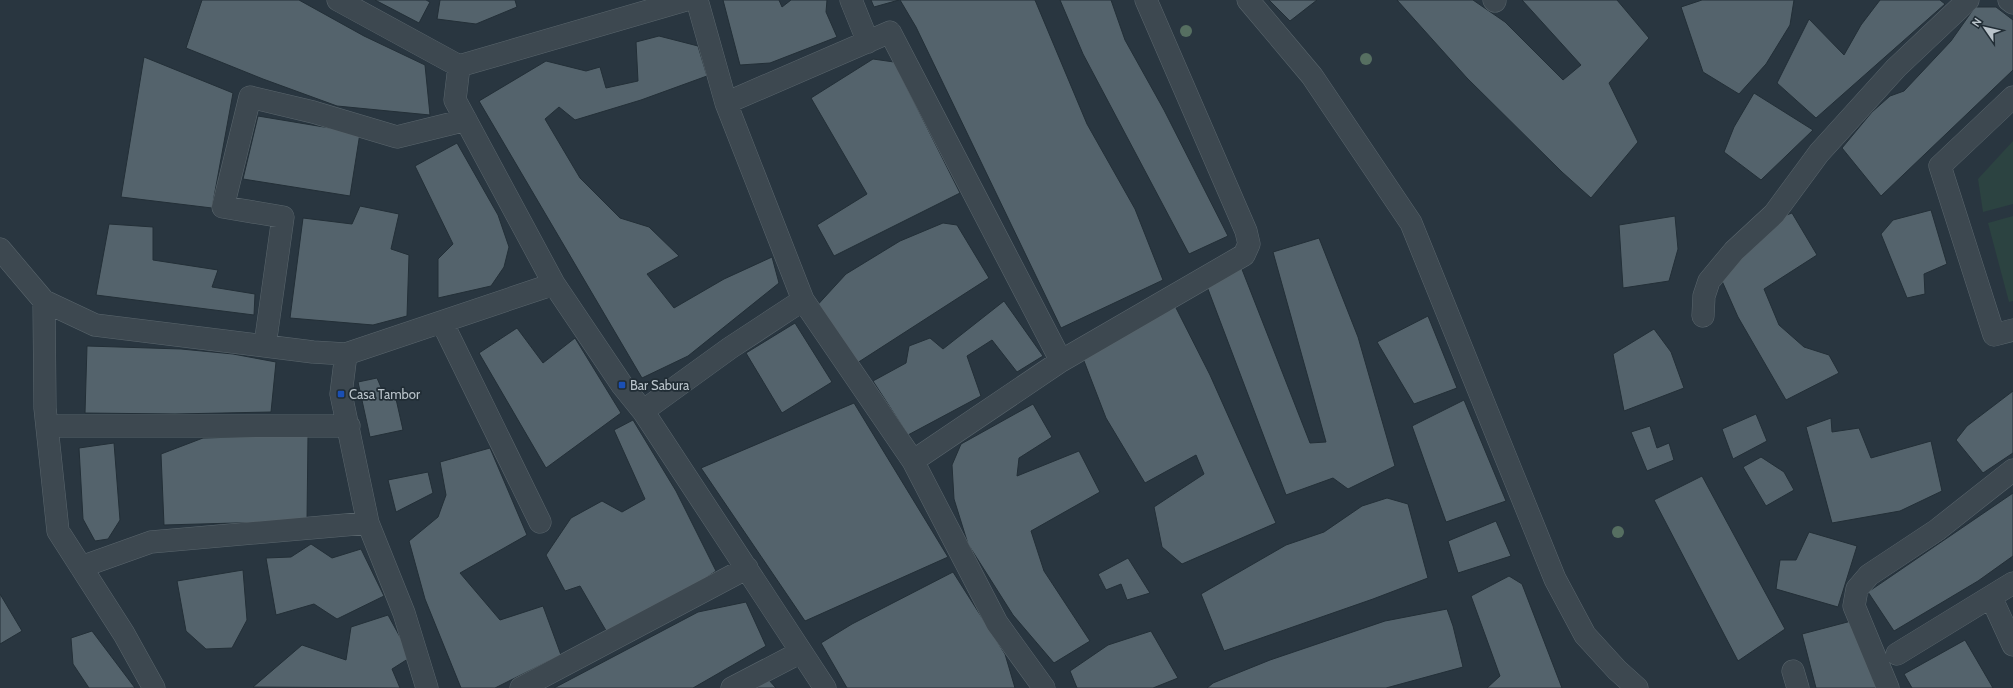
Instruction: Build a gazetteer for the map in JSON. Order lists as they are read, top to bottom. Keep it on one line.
{"places":{"transit":["Bar Sabura","Casa Tambor"]},"north":"top left"}
